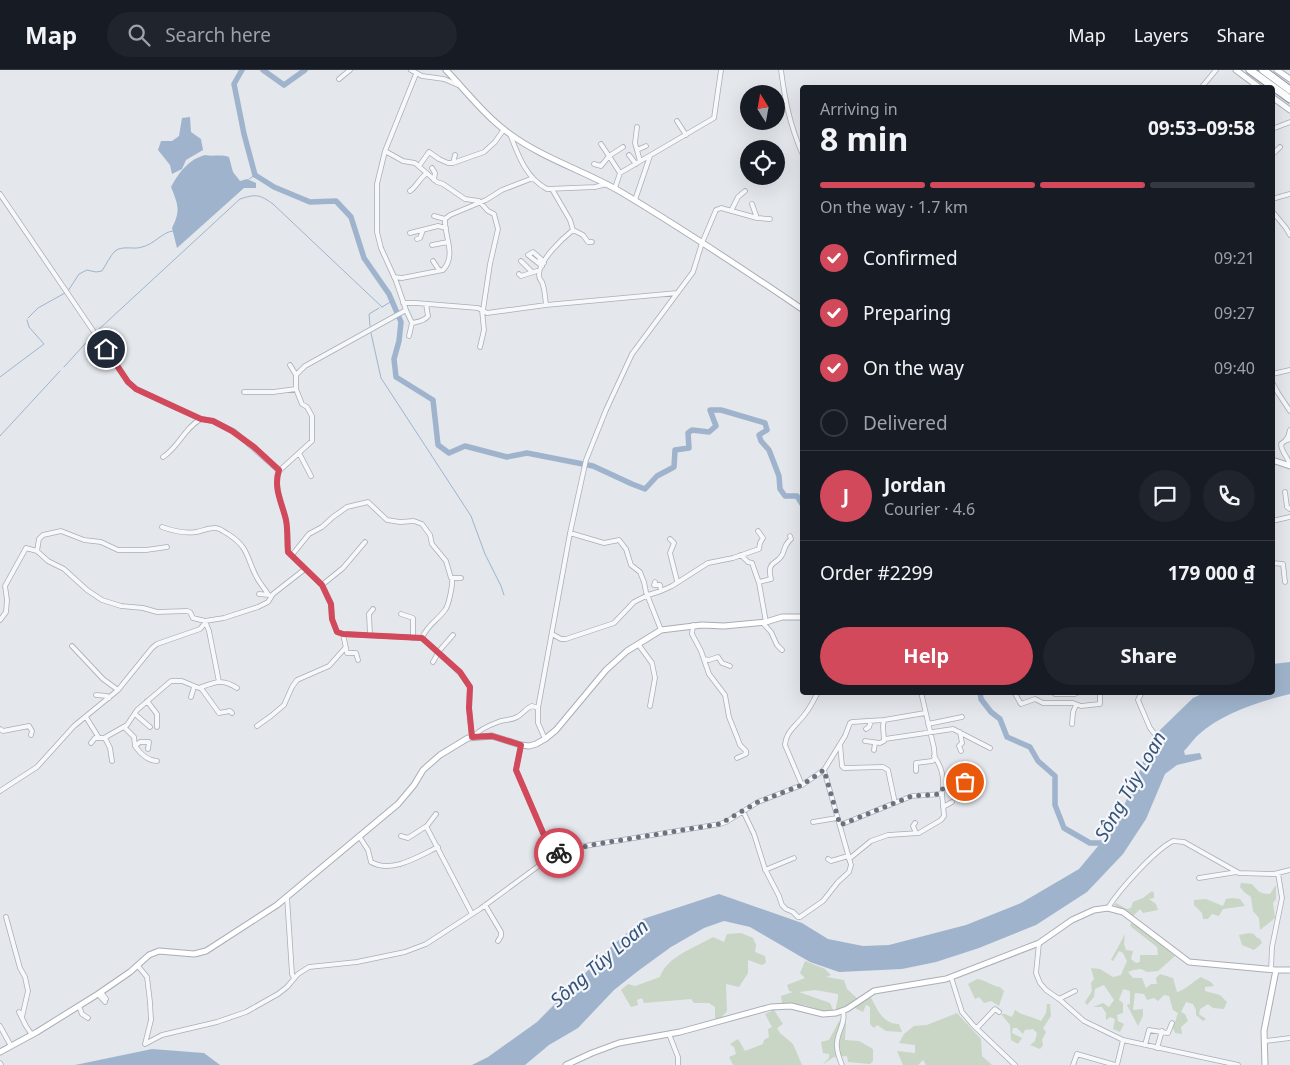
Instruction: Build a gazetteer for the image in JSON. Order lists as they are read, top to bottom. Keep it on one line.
{"water":["Sông Túy Loan"],"north":"top","page":{"header":"Map","search":"Search here","nav":["Map","Layers","Share"],"heading":["8 min","Arriving in","09:53–09:58"],"panel":["Jordan","Courier · 4.6","Order #2299","179 000 ₫"],"bar":"On the way · 1.7 km","list":[["Confirmed","09:21"],["Preparing","09:27"],["On the way","09:40"],"Delivered"],"round":"J","buttons":["Help","Share"]}}
